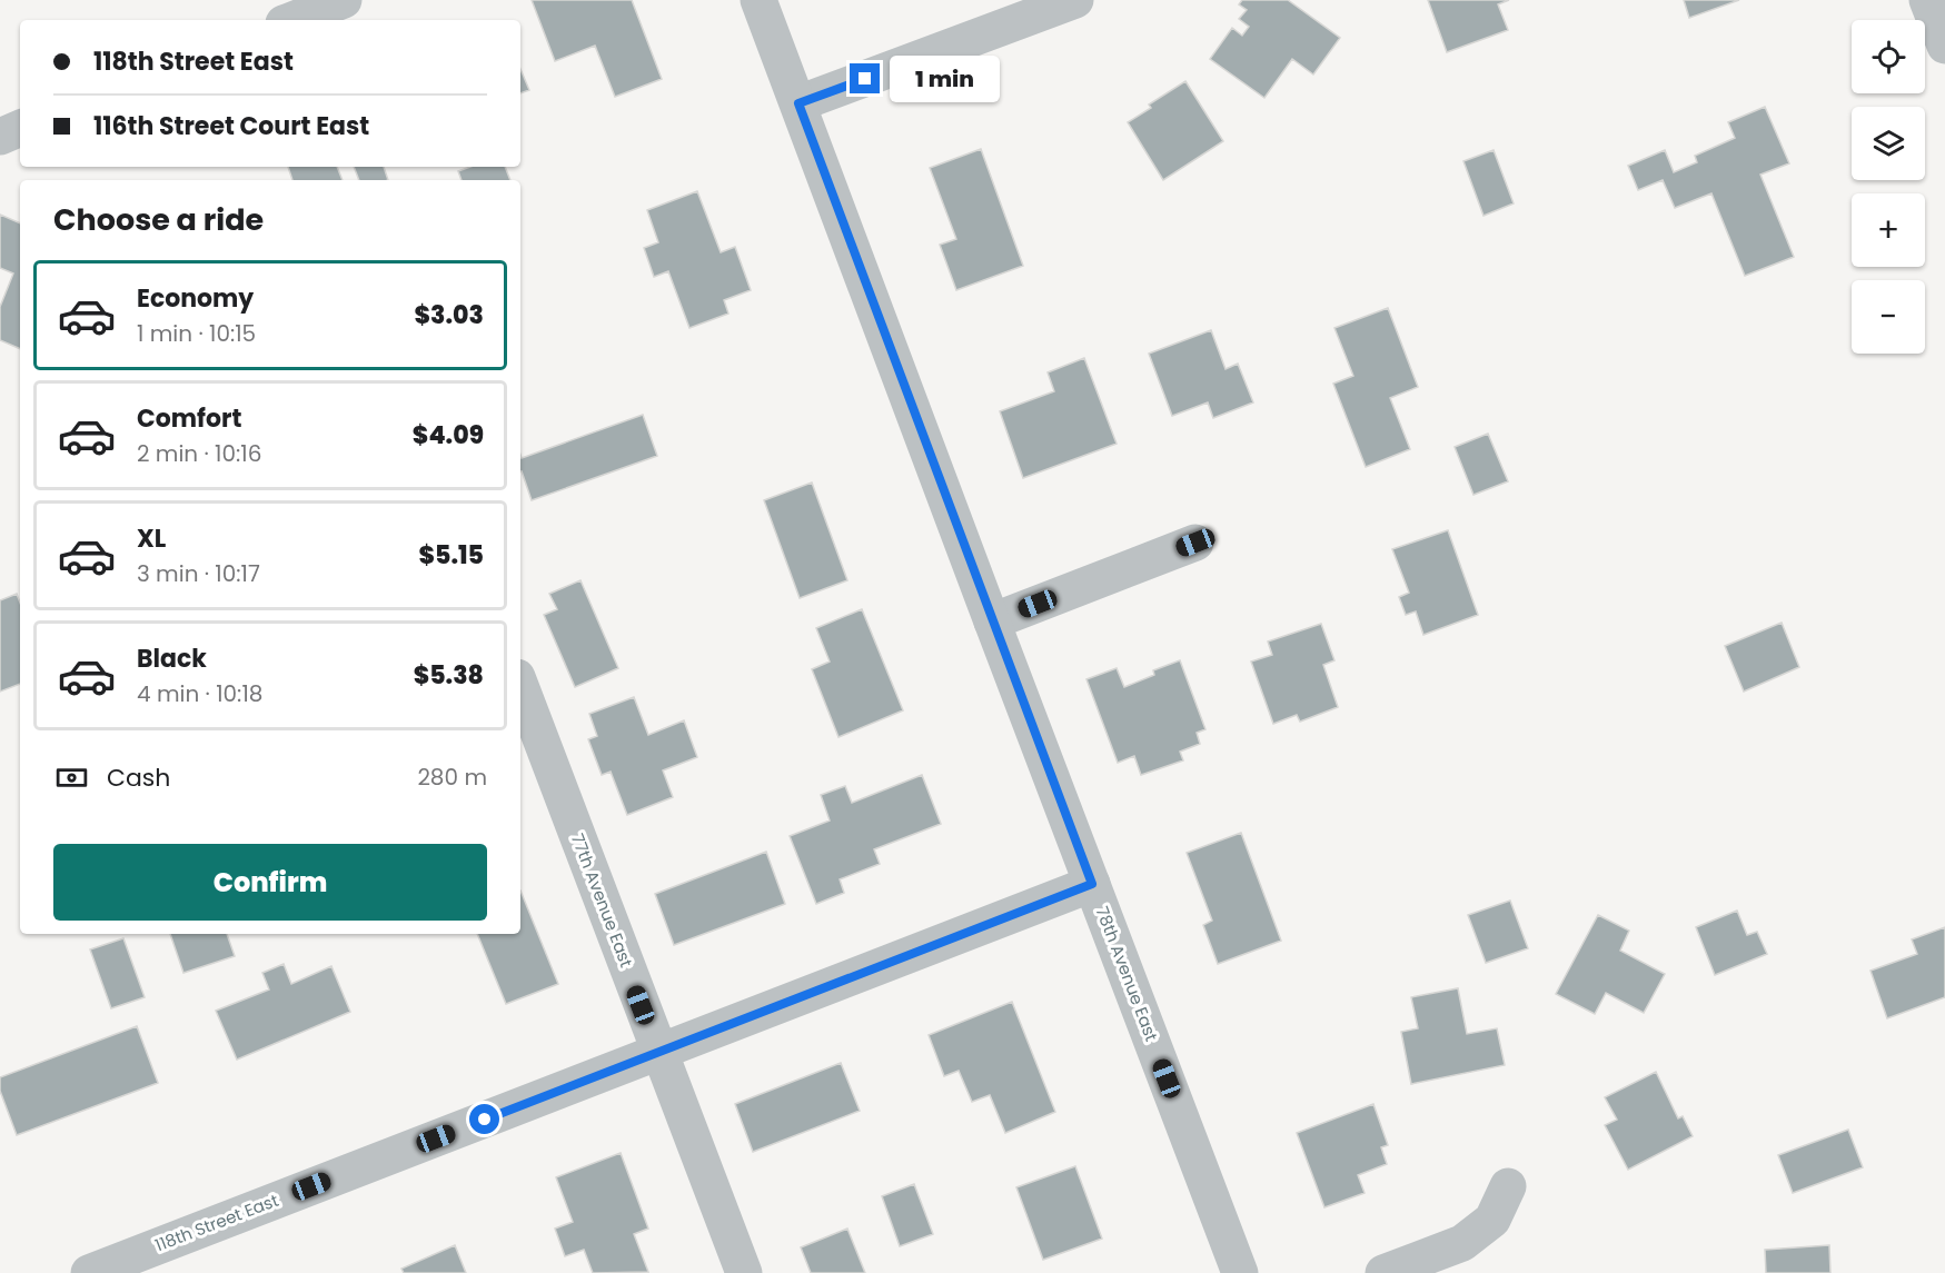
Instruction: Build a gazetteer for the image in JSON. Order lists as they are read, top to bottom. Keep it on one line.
{"streets":{"street":["77th Avenue East","78th Avenue East","118th Street East"]},"crossings":[["77th Avenue East","118th Street East"],["78th Avenue East","118th Street East"]],"page":{"map_buttons":["+","−"],"banner":["118th Street East","116th Street Court East"],"bubble":"1 min","heading":"Choose a ride","list":[{"name":"Economy","note":"1 min · 10:15","value":"$3.03"},{"name":"Comfort","note":"2 min · 10:16","value":"$4.09"},{"name":"XL","note":"3 min · 10:17","value":"$5.15"},{"name":"Black","note":"4 min · 10:18","value":"$5.38"}],"pay":["Cash","280 m"],"buttons":"Confirm"}}
